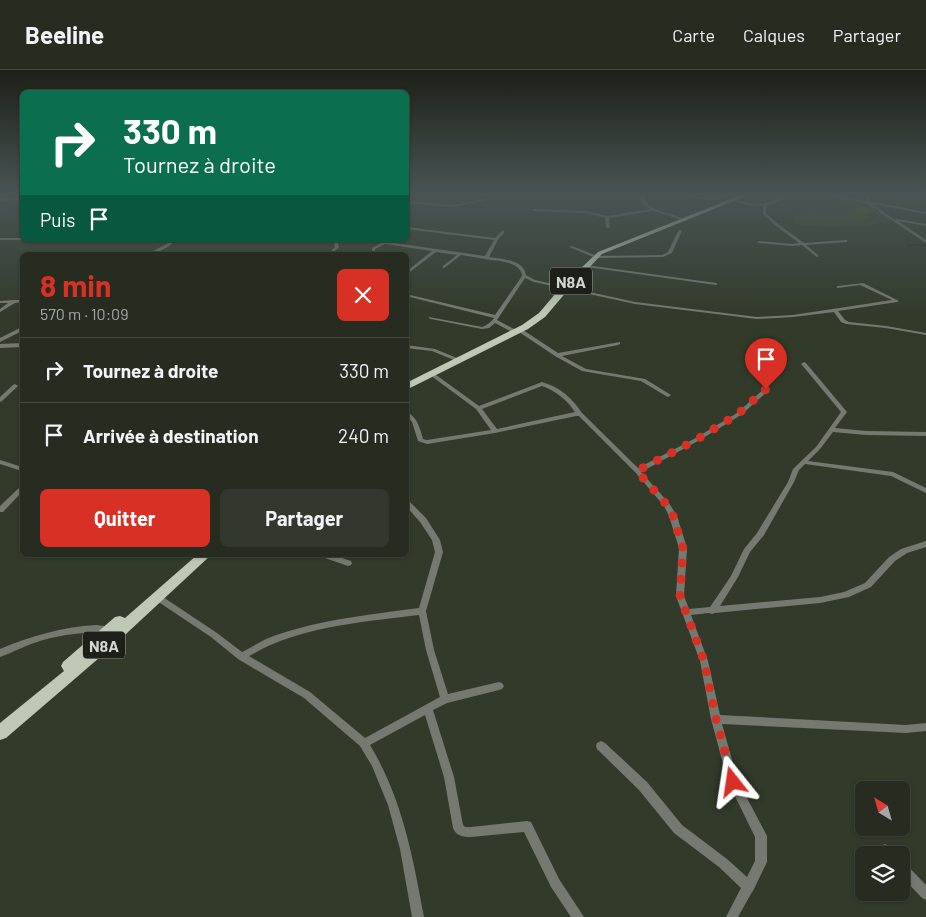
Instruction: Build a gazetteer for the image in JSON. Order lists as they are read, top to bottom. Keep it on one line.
{"streets":{"highway":["N8A"]},"north":"top left","page":{"header":"Beeline","nav":["Carte","Calques","Partager"],"turn":["330 m","Tournez à droite"],"then":"Puis","heading":["8 min","570 m · 10:09"],"list":[{"name":"Tournez à droite","value":"330 m"},{"name":"Arrivée à destination","value":"240 m"}],"buttons":["Quitter","Partager"]}}
